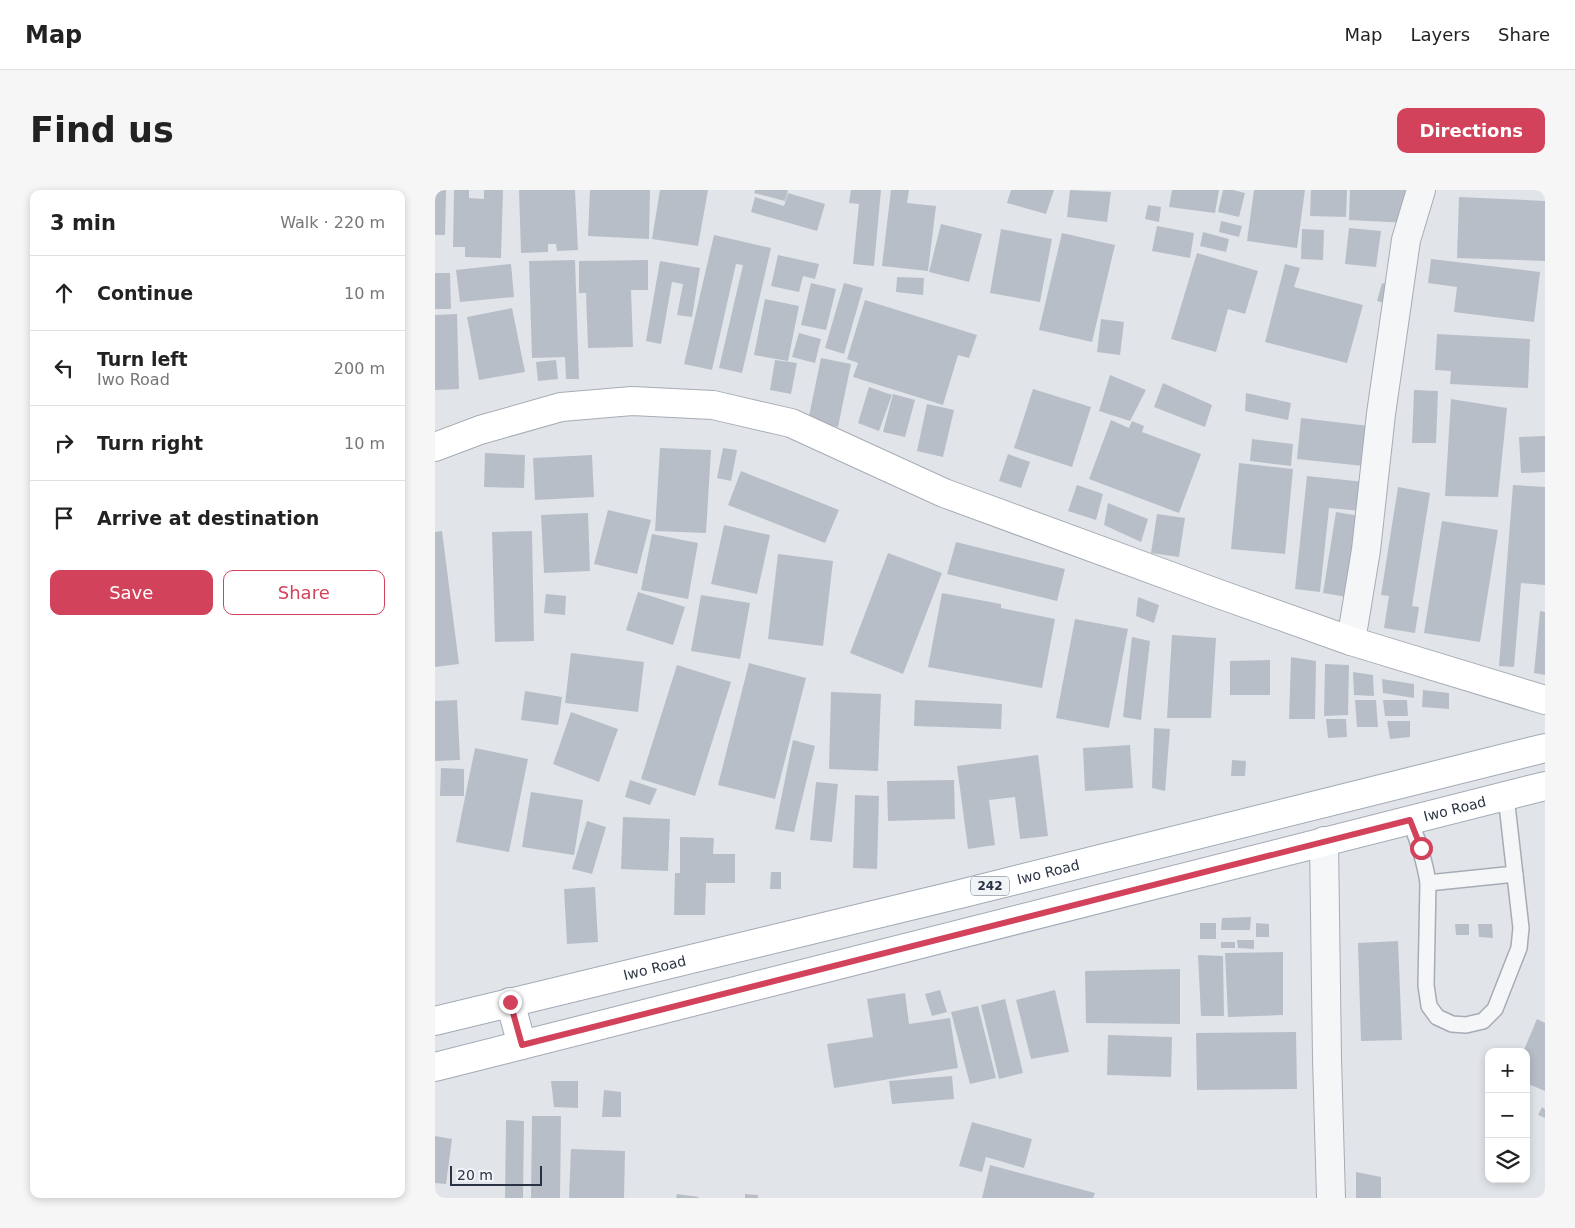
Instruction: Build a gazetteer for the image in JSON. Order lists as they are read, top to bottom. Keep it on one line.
{"streets":{"main road":["Iwo Road","242"]},"scale_bar":"20 m","page":{"header":"Map","nav":["Map","Layers","Share"],"buttons":["Directions",["Save","Share"]],"title":"Find us","heading":["3 min","Walk · 220 m"],"list":[["Continue","10 m"],["Turn left","Iwo Road","200 m"],["Turn right","10 m"],"Arrive at destination"],"map_buttons":["+","−"],"scale":"20 m"}}
